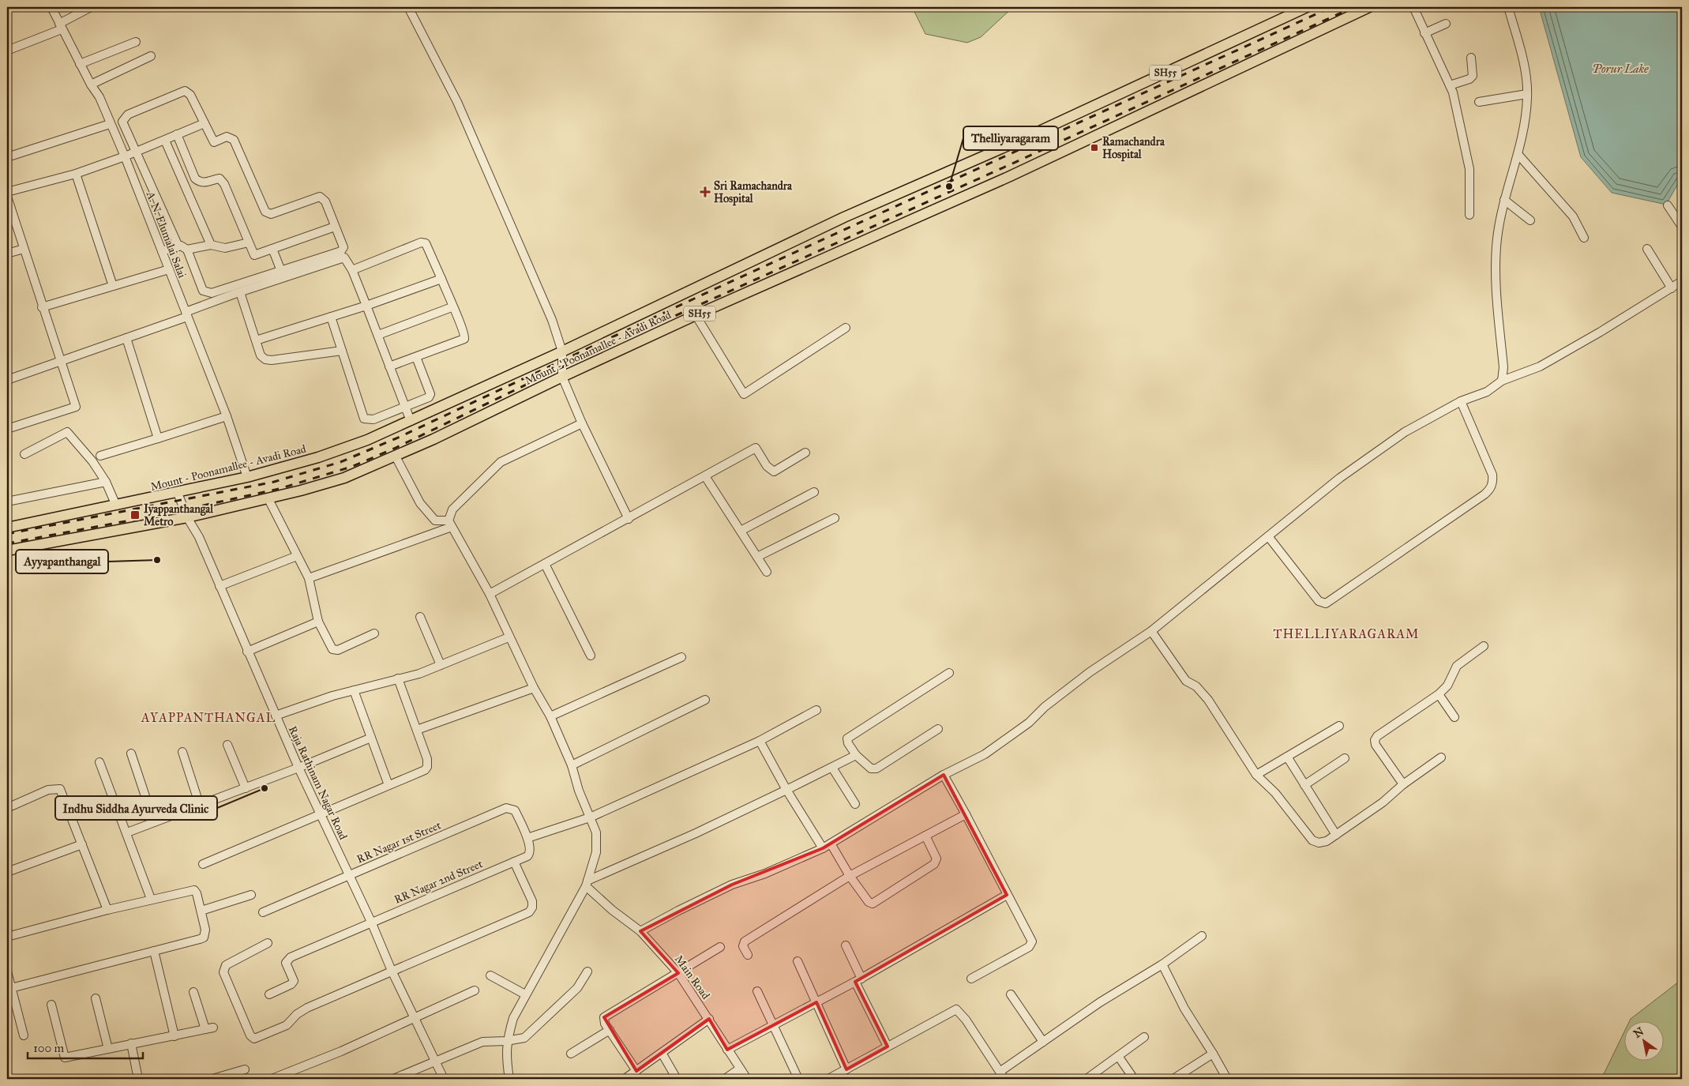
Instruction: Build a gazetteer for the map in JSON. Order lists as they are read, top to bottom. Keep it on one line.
{"streets":{"main road":["SH55","Mount - Poonamallee - Avadi Road"],"street":["A. N. Elumalai Salai","Raja Rathinam Nagar Road","RR Nagar 1st Street","RR Nagar 2nd Street","Main Road"]},"crossings":[["A. N. Elumalai Salai","Mount - Poonamallee - Avadi Road"],["Mount - Poonamallee - Avadi Road","Raja Rathinam Nagar Road"],["Raja Rathinam Nagar Road","RR Nagar 1st Street"],["Raja Rathinam Nagar Road","RR Nagar 2nd Street"],["RR Nagar 1st Street","RR Nagar 2nd Street"]],"districts":["THELLIYARAGARAM","AYAPPANTHANGAL"],"water":["Porur Lake"],"places":{"transit":["Ramachandra Hospital","Iyappanthangal Metro"],"other":["Thelliyaragaram","Ayyapanthangal","Indhu Siddha Ayurveda Clinic"],"health":["Sri Ramachandra Hospital"]},"scale_bar":"100 m","north":"top left"}
